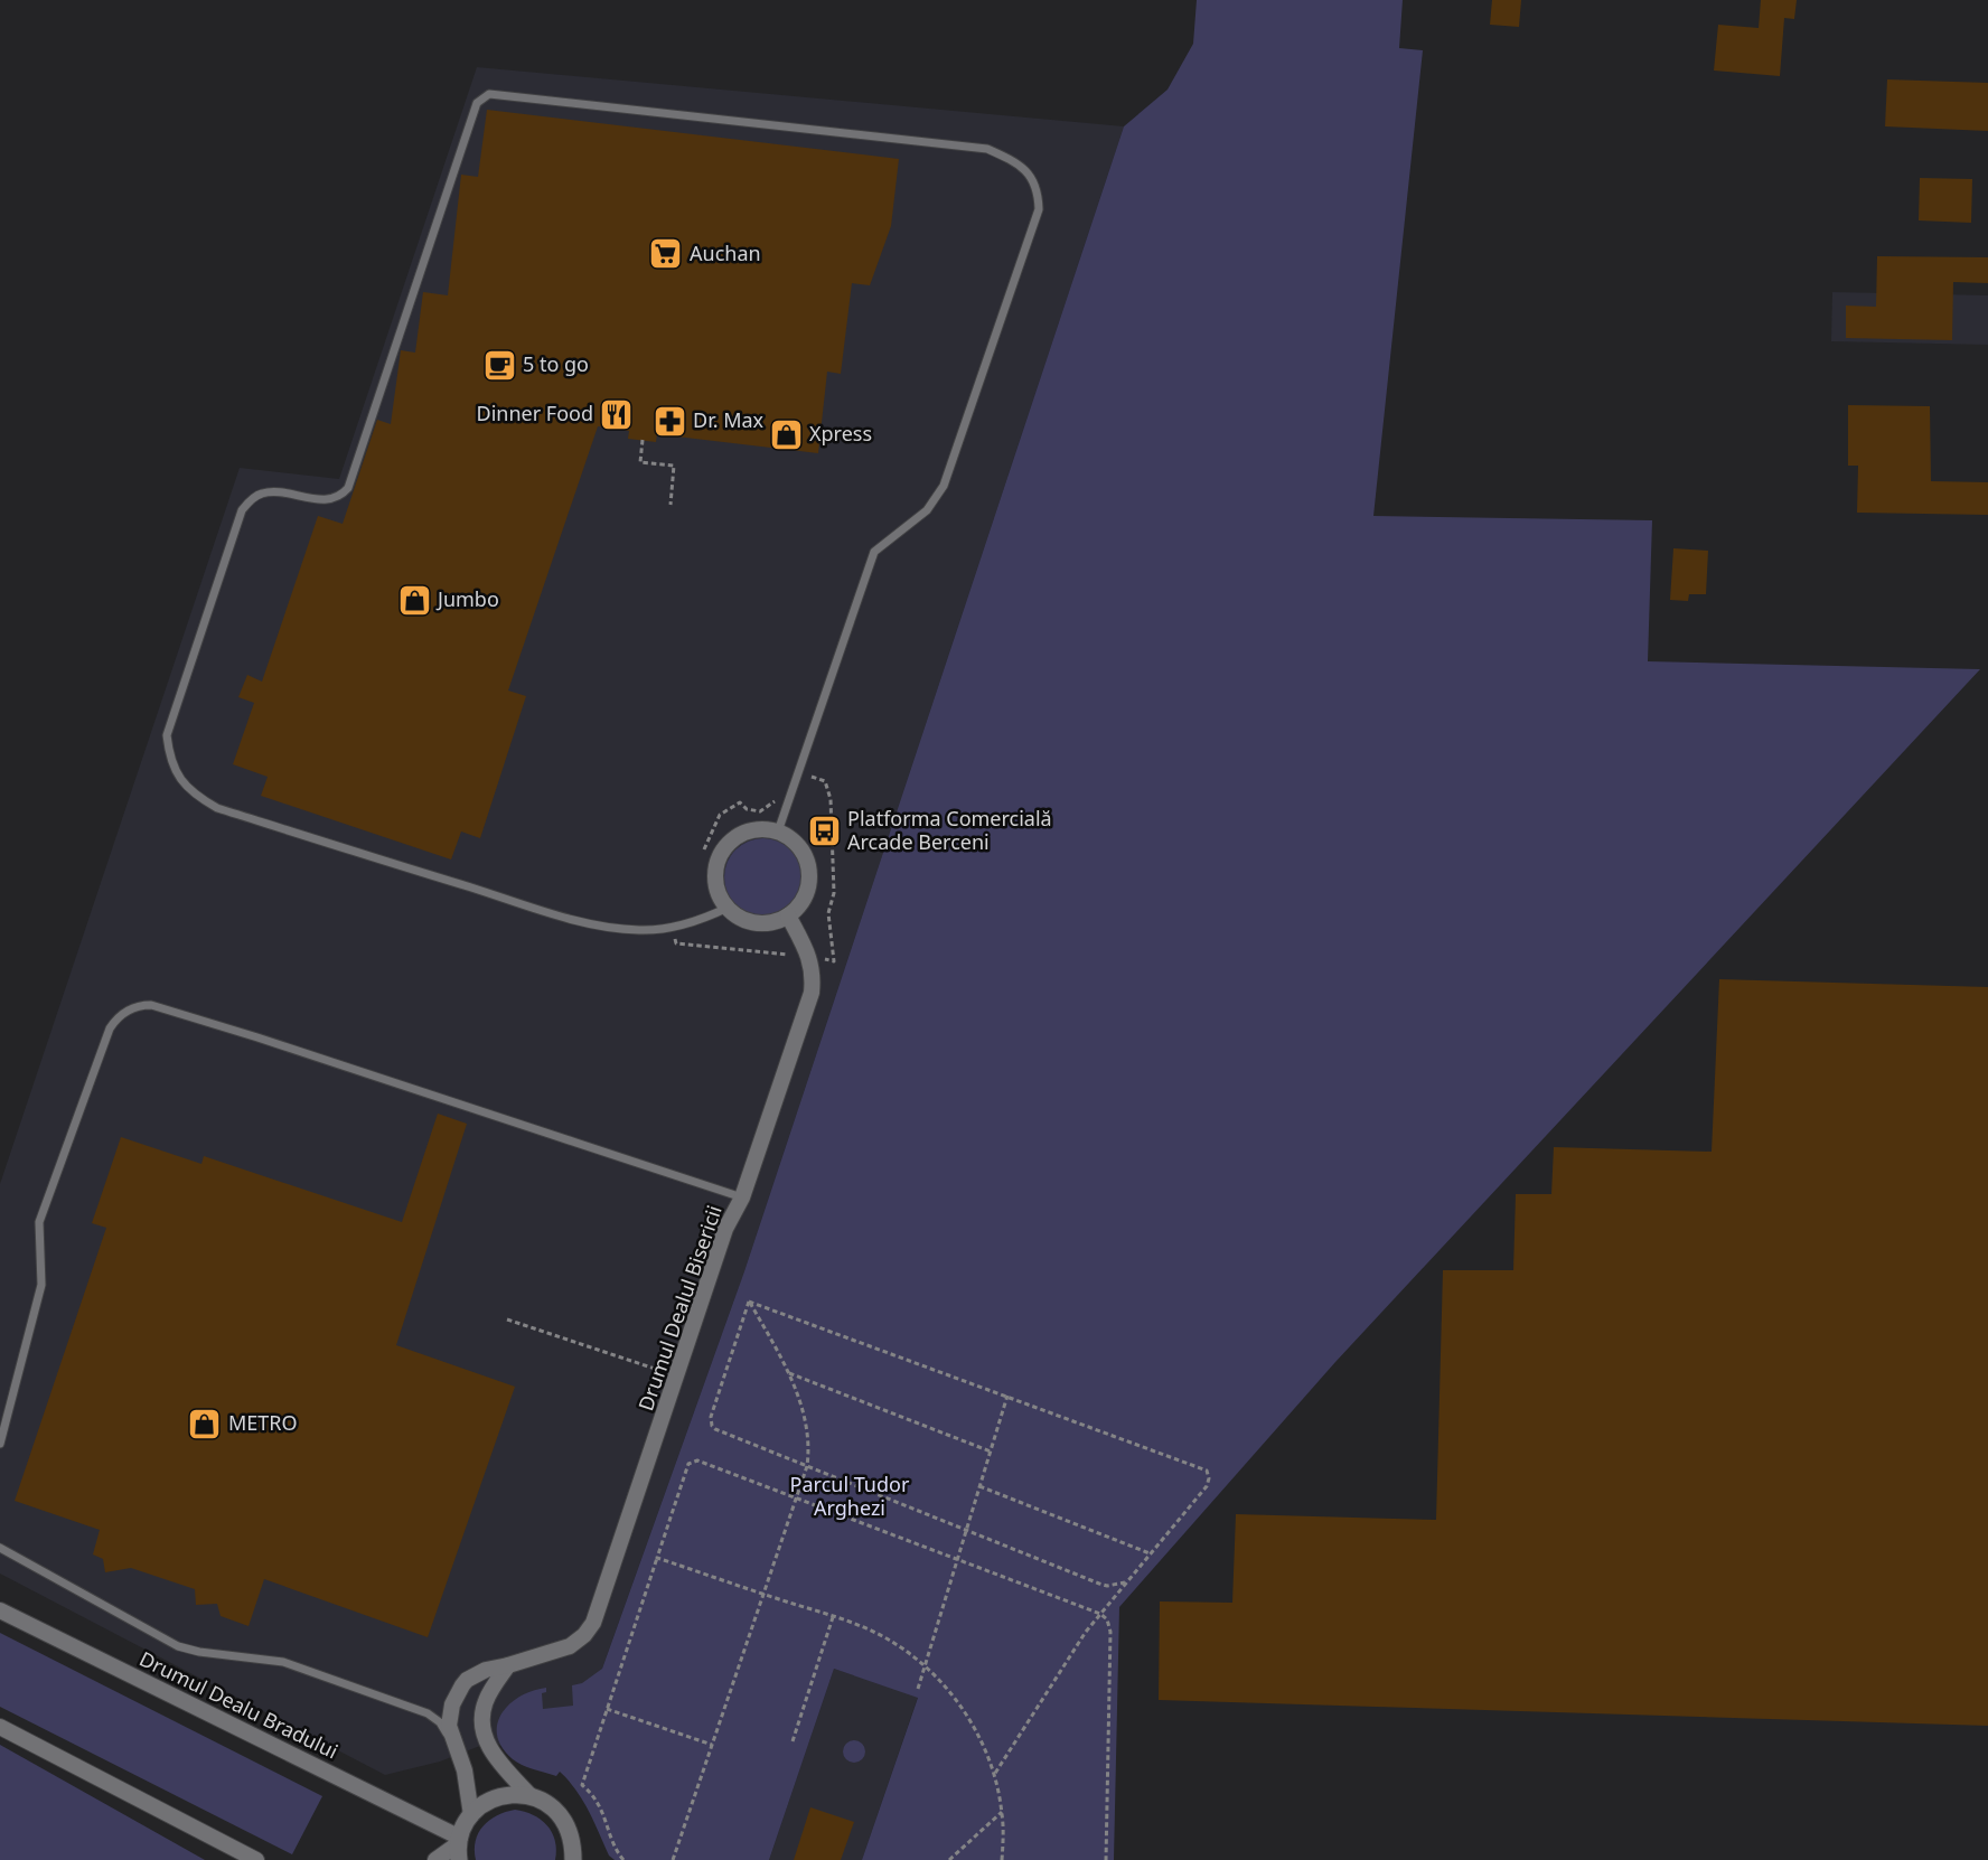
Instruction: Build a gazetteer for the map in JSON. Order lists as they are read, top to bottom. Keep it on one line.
{"streets":{"street":["Drumul Dealul Bisericii","Drumul Dealu Bradului"]},"parks":["Parcul Tudor Arghezi"],"places":{"supermarket":["Auchan"],"cafe":["5 to go"],"restaurant":["Dinner Food"],"pharmacy":["Dr. Max"],"shop":["Xpress","Jumbo","METRO"],"bus stop":["Platforma Comercială Arcade Berceni"]}}
